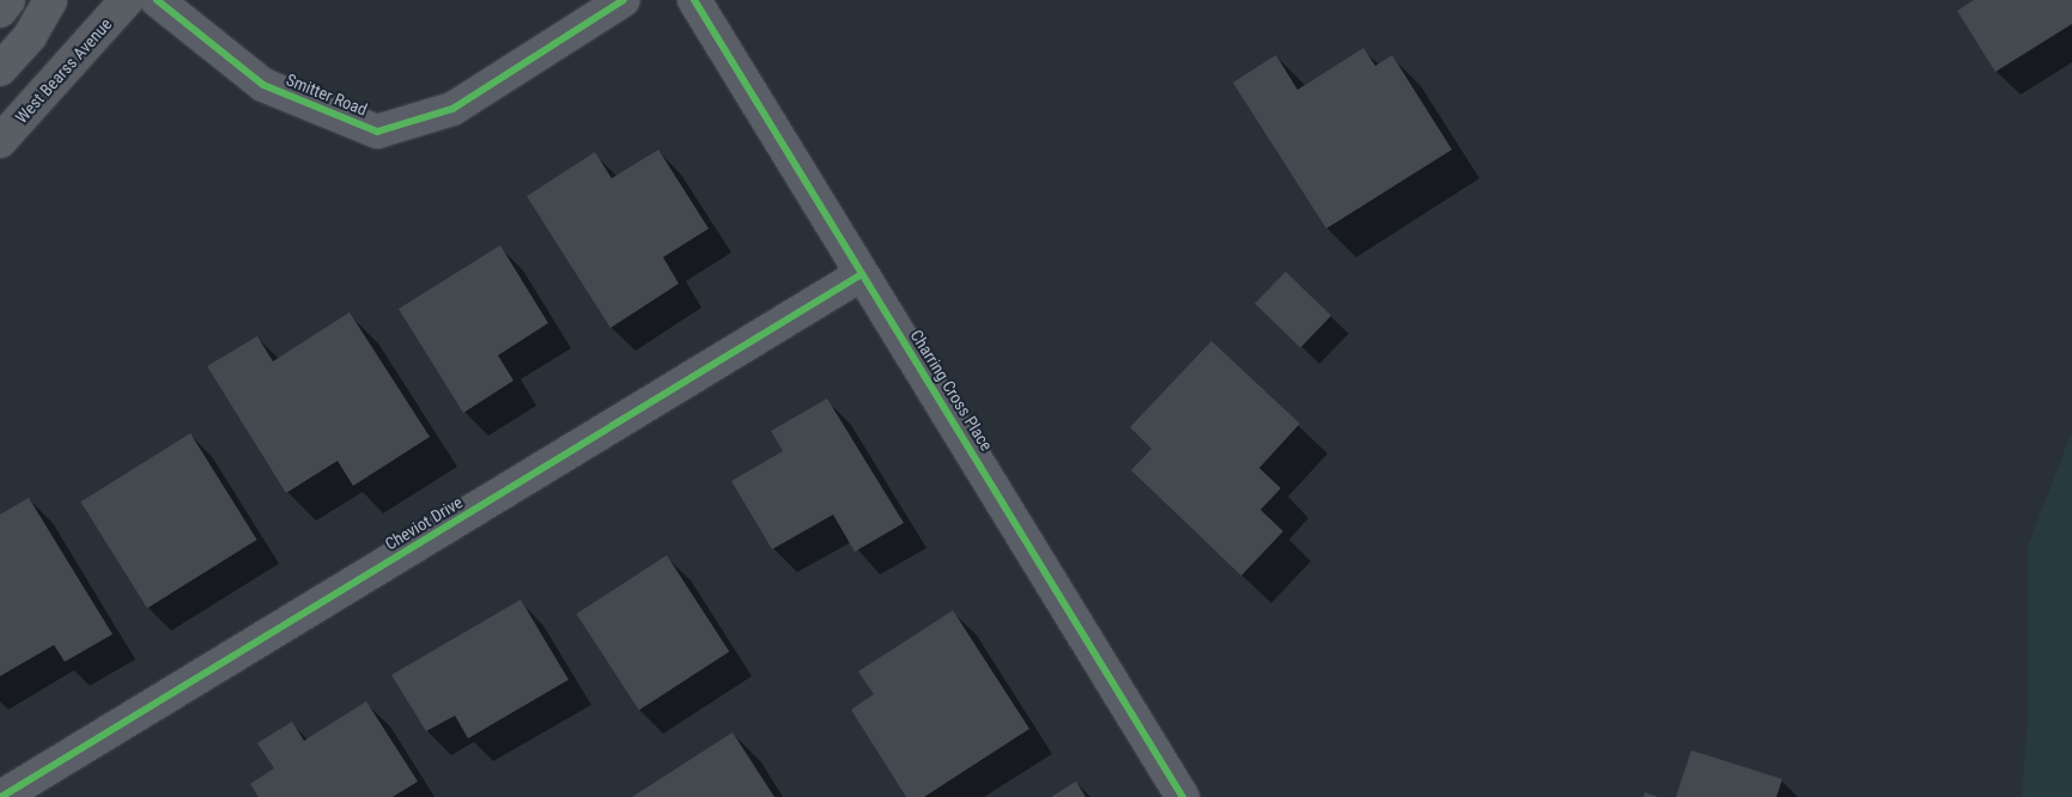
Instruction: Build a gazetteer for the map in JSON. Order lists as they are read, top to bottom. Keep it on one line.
{"streets":{"main road":["West Bearss Avenue"],"street":["Smitter Road","Charring Cross Place","Cheviot Drive"]},"crossings":[["Charring Cross Place","Cheviot Drive"]]}
